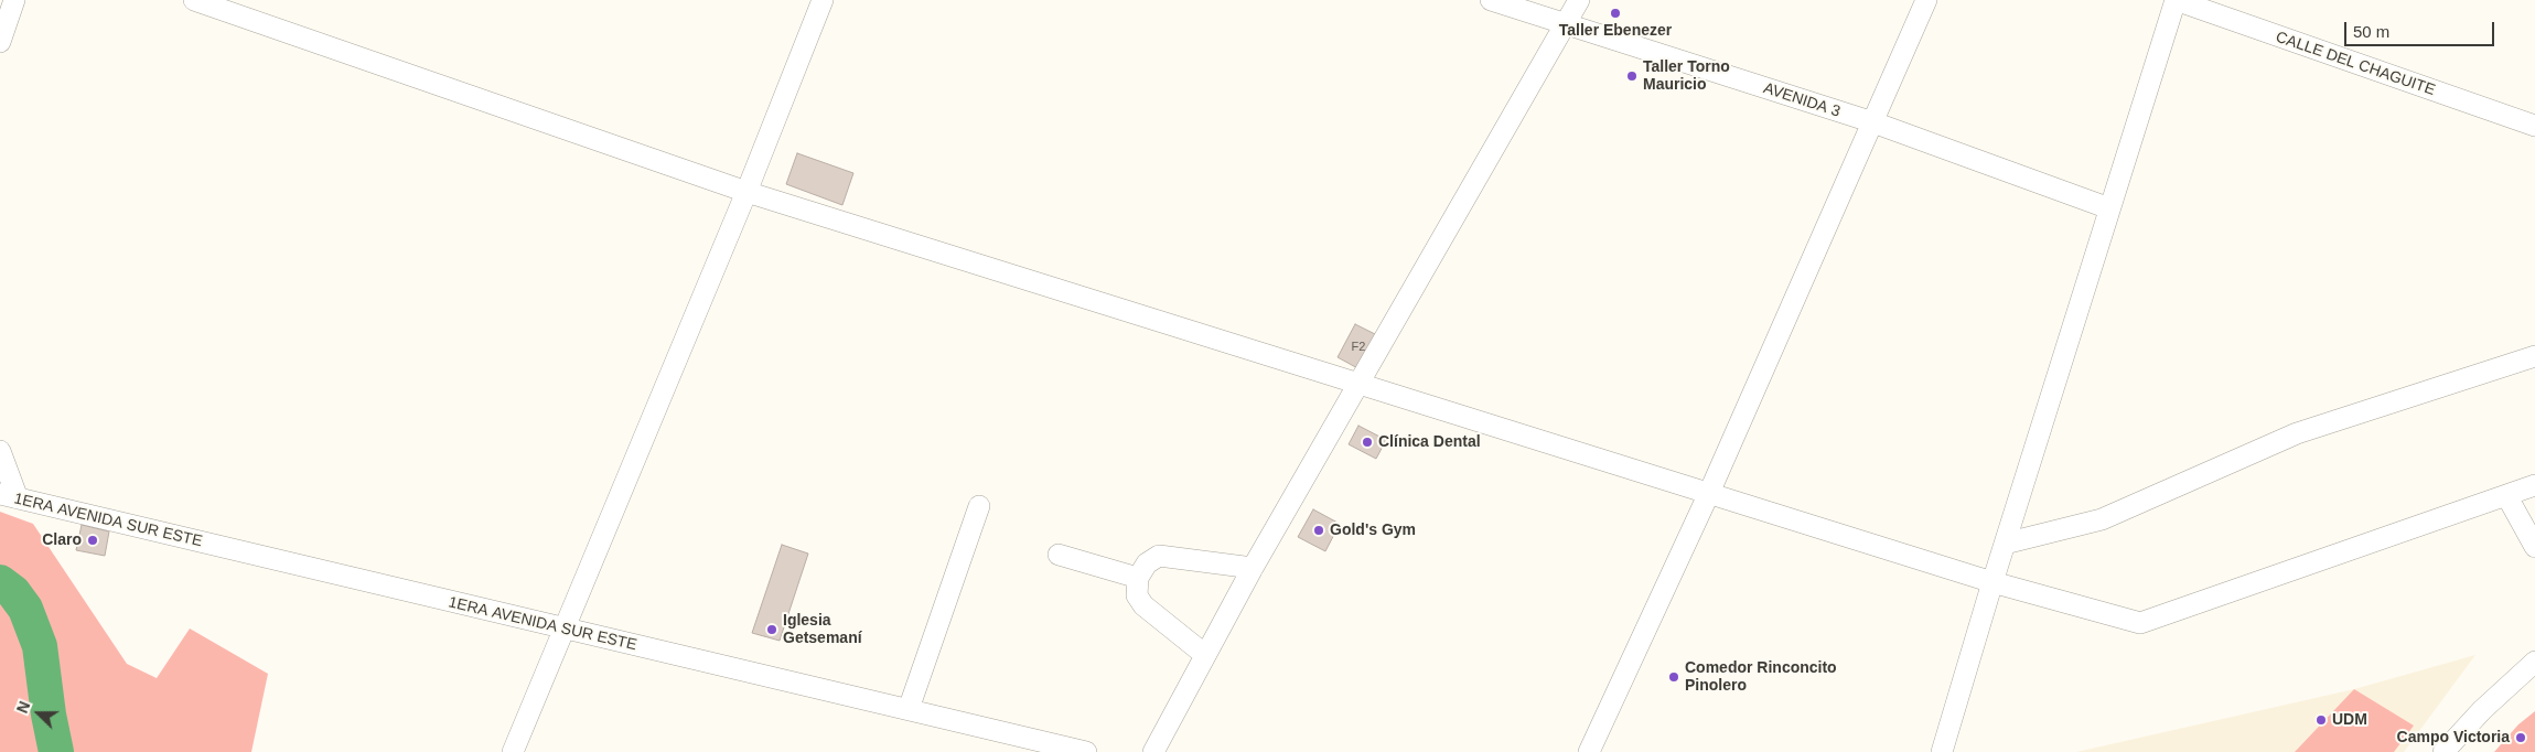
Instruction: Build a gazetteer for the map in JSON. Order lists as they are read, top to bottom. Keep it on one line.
{"streets":{"street":["CALLE DEL CHAGUITE","AVENIDA 3","1ERA AVENIDA SUR ESTE"]},"places":["Taller Ebenezer","Taller Torno Mauricio","Clínica Dental","Gold's Gym","Claro","Iglesia Getsemaní","Comedor Rinconcito Pinolero","UDM","Campo Victoria"],"house_numbers":["F2"],"scale_bar":"50 m","north":"left"}
